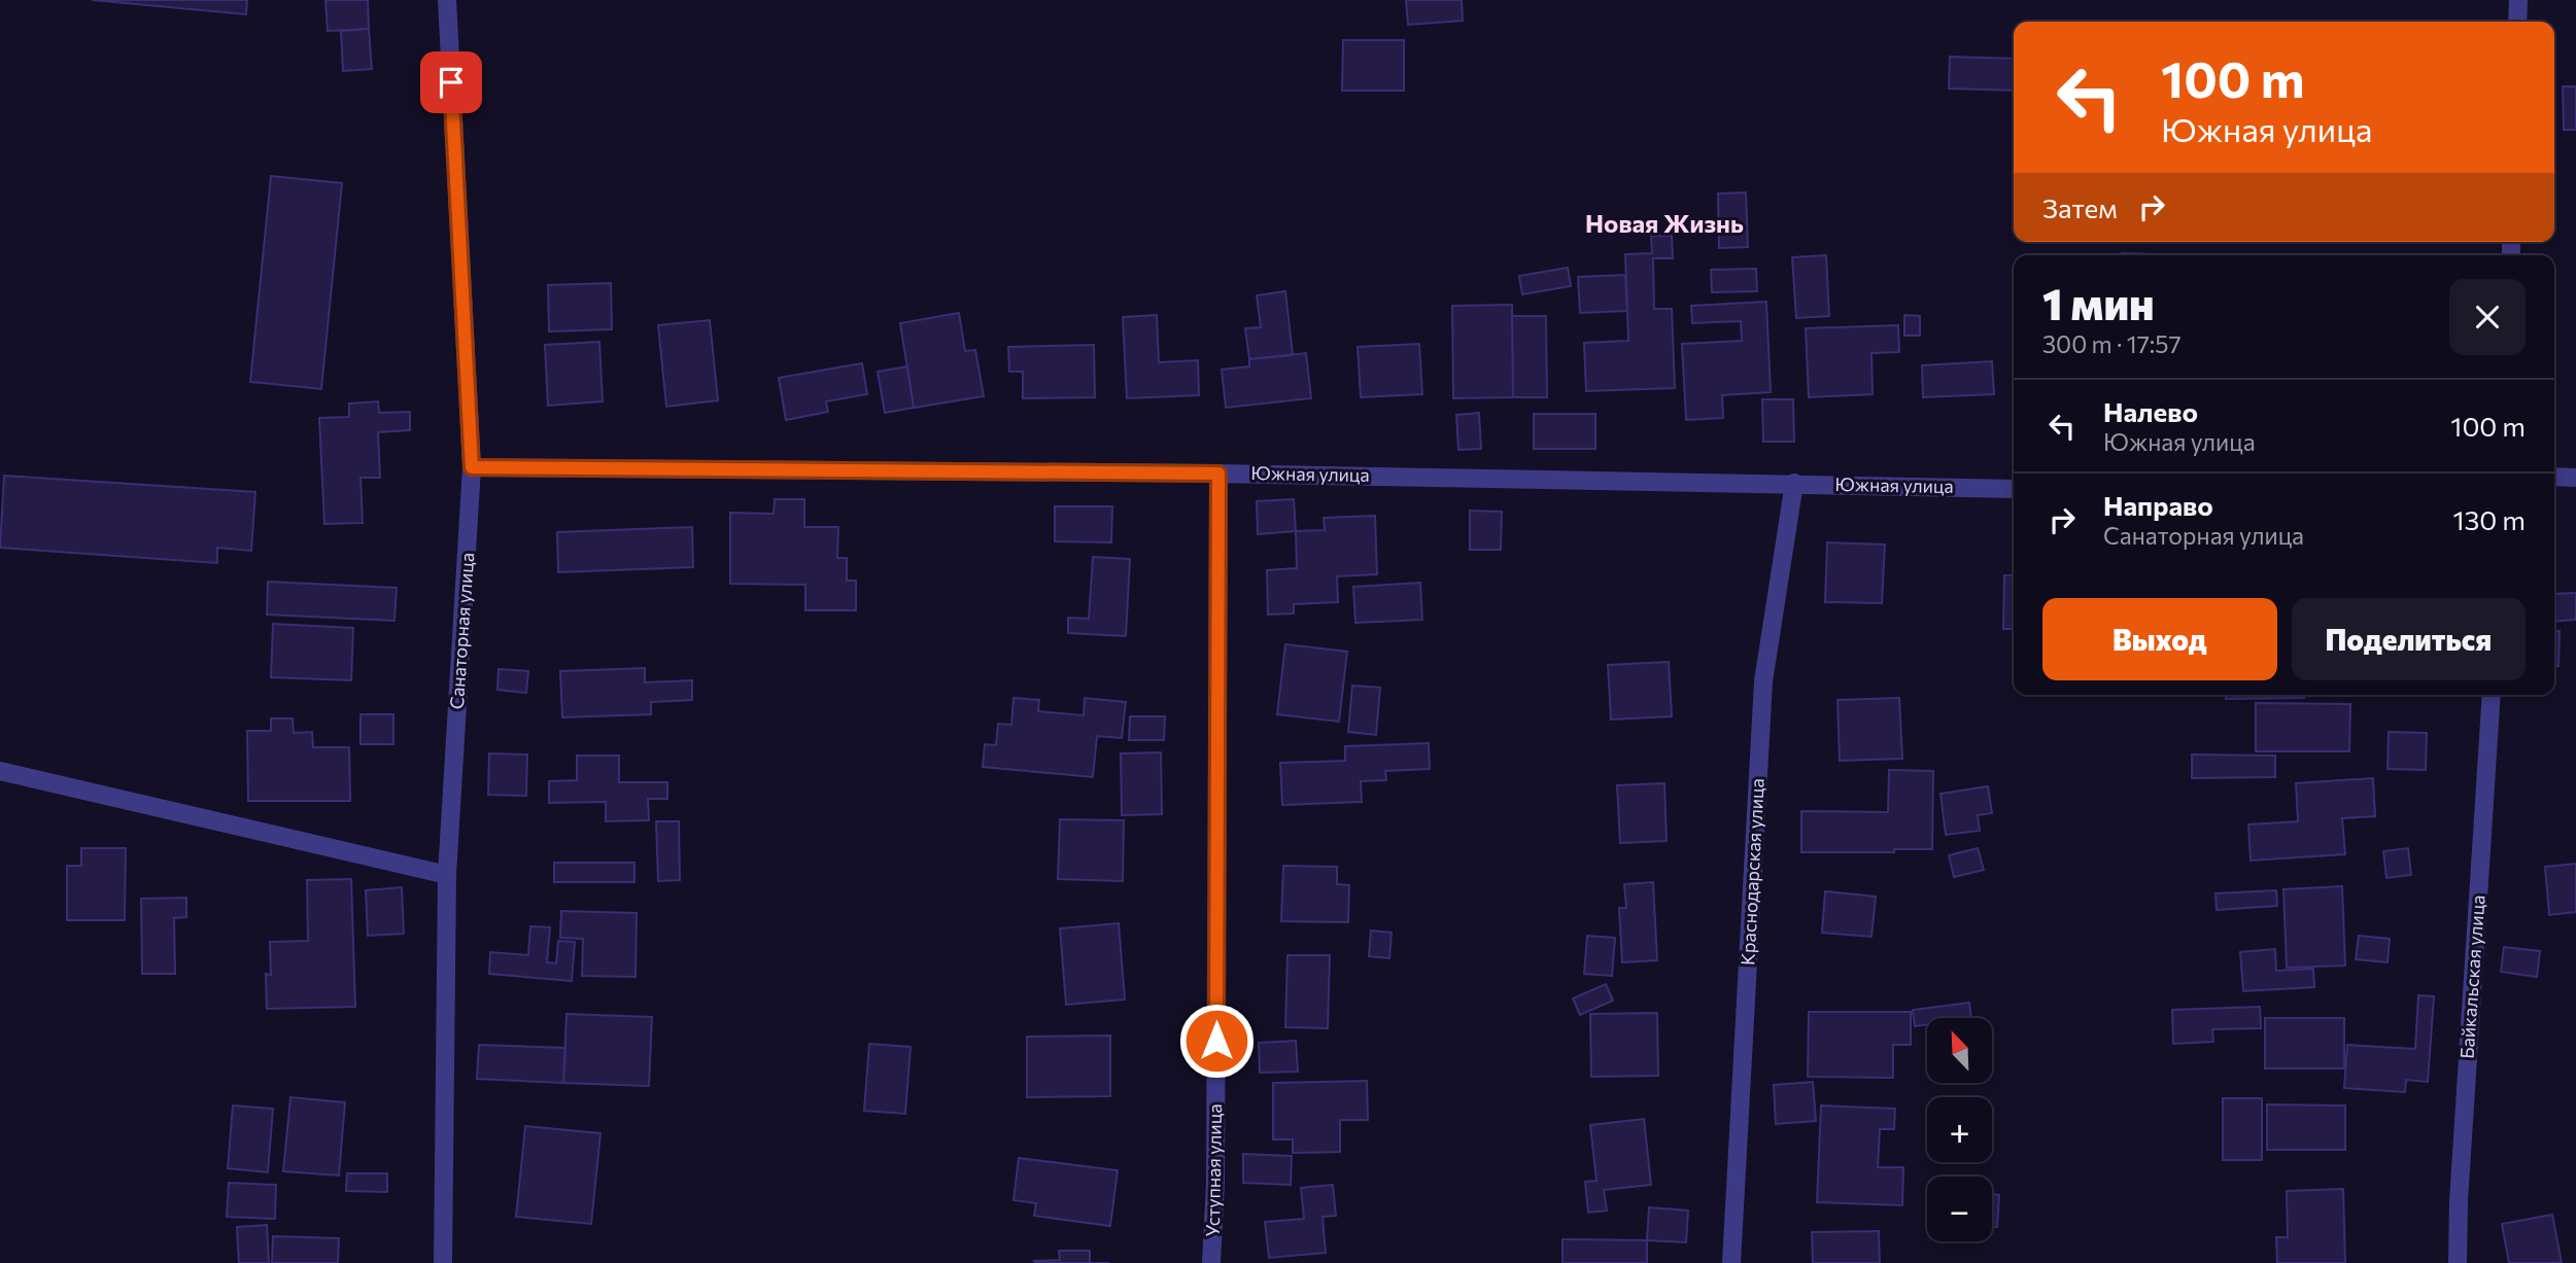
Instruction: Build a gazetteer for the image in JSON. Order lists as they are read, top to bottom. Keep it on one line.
{"streets":{"street":["Южная улица","Санаторная улица","Краснодарская улица","Байкальская улица","Уступная улица"]},"crossings":[["Южная улица","Санаторная улица"],["Южная улица","Краснодарская улица"],["Южная улица","Уступная улица"]],"districts":["Новая Жизнь"],"north":"top left","page":{"turn":["100 m","Южная улица"],"then":"Затем","heading":["1 мин","300 m · 17:57"],"list":[{"name":"Налево","note":"Южная улица","value":"100 m"},{"name":"Направо","note":"Санаторная улица","value":"130 m"}],"buttons":["Выход","Поделиться"],"map_buttons":["+","−"]}}
